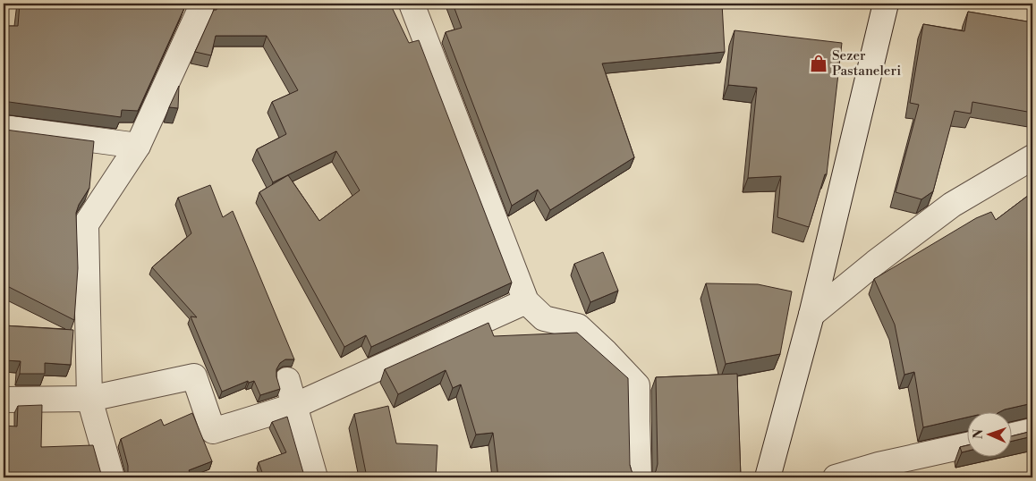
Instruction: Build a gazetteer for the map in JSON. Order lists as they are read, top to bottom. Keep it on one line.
{"places":{"shop":["Sezer Pastaneleri"]},"north":"left"}
